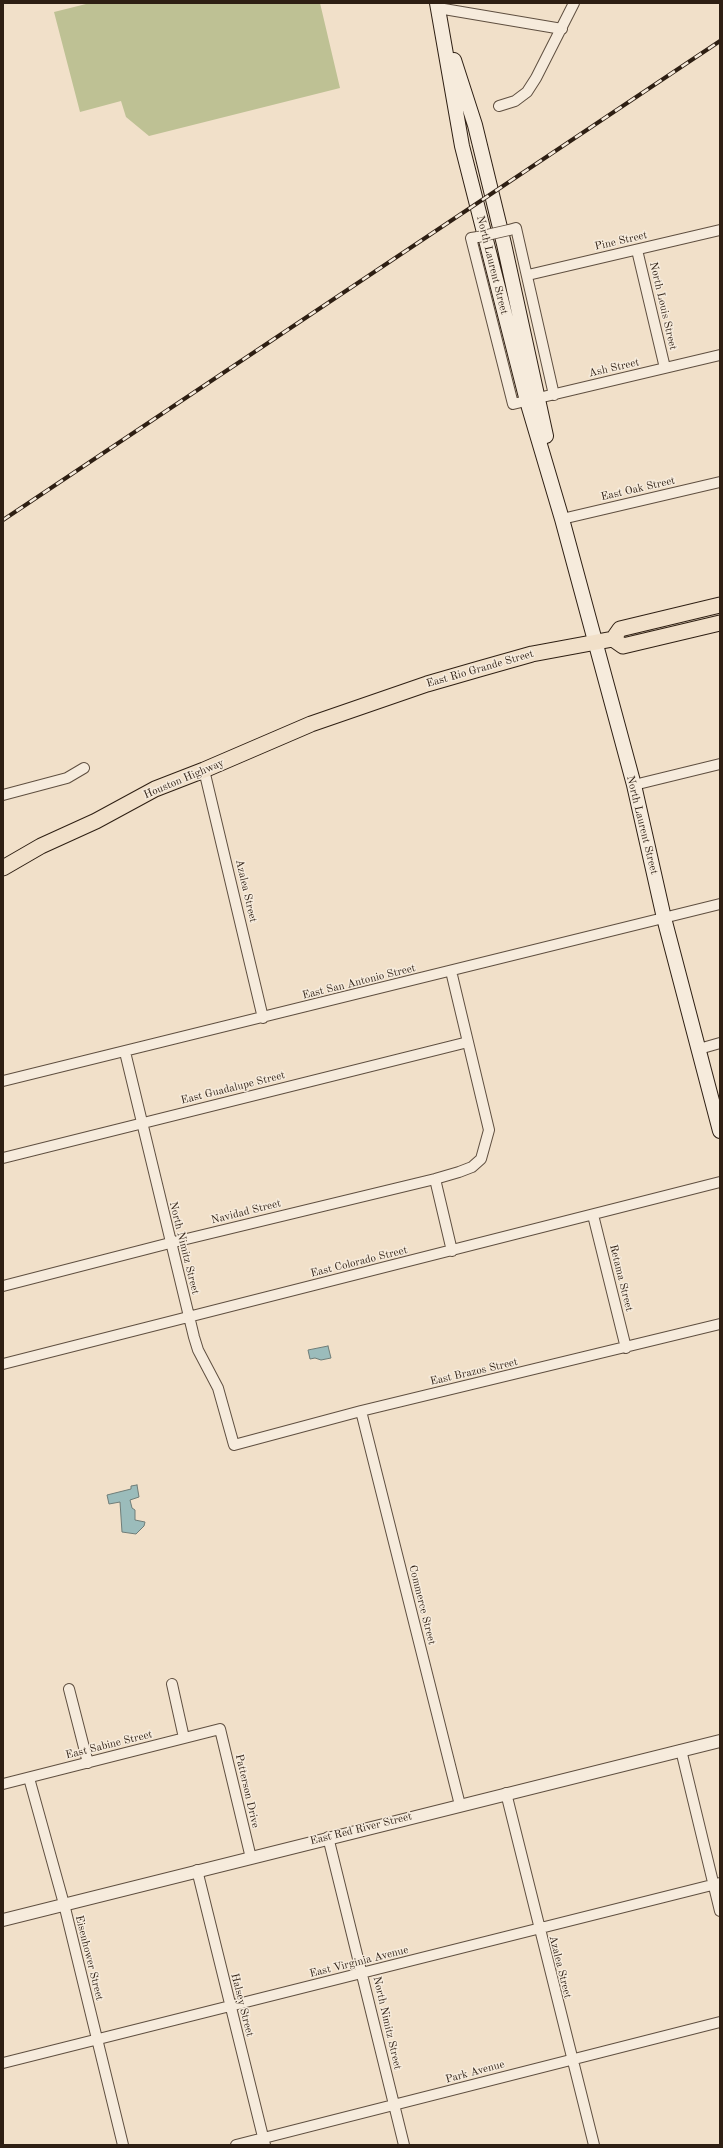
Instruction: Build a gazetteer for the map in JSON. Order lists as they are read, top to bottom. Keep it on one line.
{"streets":{"main road":["North Laurent Street","East Rio Grande Street","Houston Highway"],"street":["Pine Street","North Louis Street","Ash Street","East Oak Street","Azalea Street","East San Antonio Street","East Guadalupe Street","Navidad Street","North Nimitz Street","East Colorado Street","Retama Street","East Brazos Street","Commerce Street","East Sabine Street","Patterson Drive","East Red River Street","Eisenhower Street","East Virginia Avenue","Halsey Street","Park Avenue"]},"crossings":[["Pine Street","North Louis Street"],["North Laurent Street","Ash Street"],["North Laurent Street","East Oak Street"],["North Laurent Street","East Rio Grande Street"],["North Laurent Street","East San Antonio Street"],["North Louis Street","Ash Street"],["East Rio Grande Street","Houston Highway"],["Houston Highway","Azalea Street"],["Azalea Street","East San Antonio Street"],["Azalea Street","East Red River Street"],["Azalea Street","East Virginia Avenue"],["Azalea Street","Park Avenue"],["East San Antonio Street","North Nimitz Street"],["East Guadalupe Street","Navidad Street"],["East Guadalupe Street","North Nimitz Street"],["Navidad Street","North Nimitz Street"],["North Nimitz Street","East Colorado Street"],["North Nimitz Street","East Brazos Street"],["North Nimitz Street","East Red River Street"],["North Nimitz Street","East Virginia Avenue"],["North Nimitz Street","Park Avenue"],["East Colorado Street","Retama Street"],["Retama Street","East Brazos Street"],["East Brazos Street","Commerce Street"],["Commerce Street","East Red River Street"],["East Sabine Street","Patterson Drive"],["East Sabine Street","Eisenhower Street"],["Patterson Drive","East Red River Street"],["East Red River Street","Eisenhower Street"],["East Red River Street","Halsey Street"],["Eisenhower Street","East Virginia Avenue"],["East Virginia Avenue","Halsey Street"],["Halsey Street","Park Avenue"]]}
